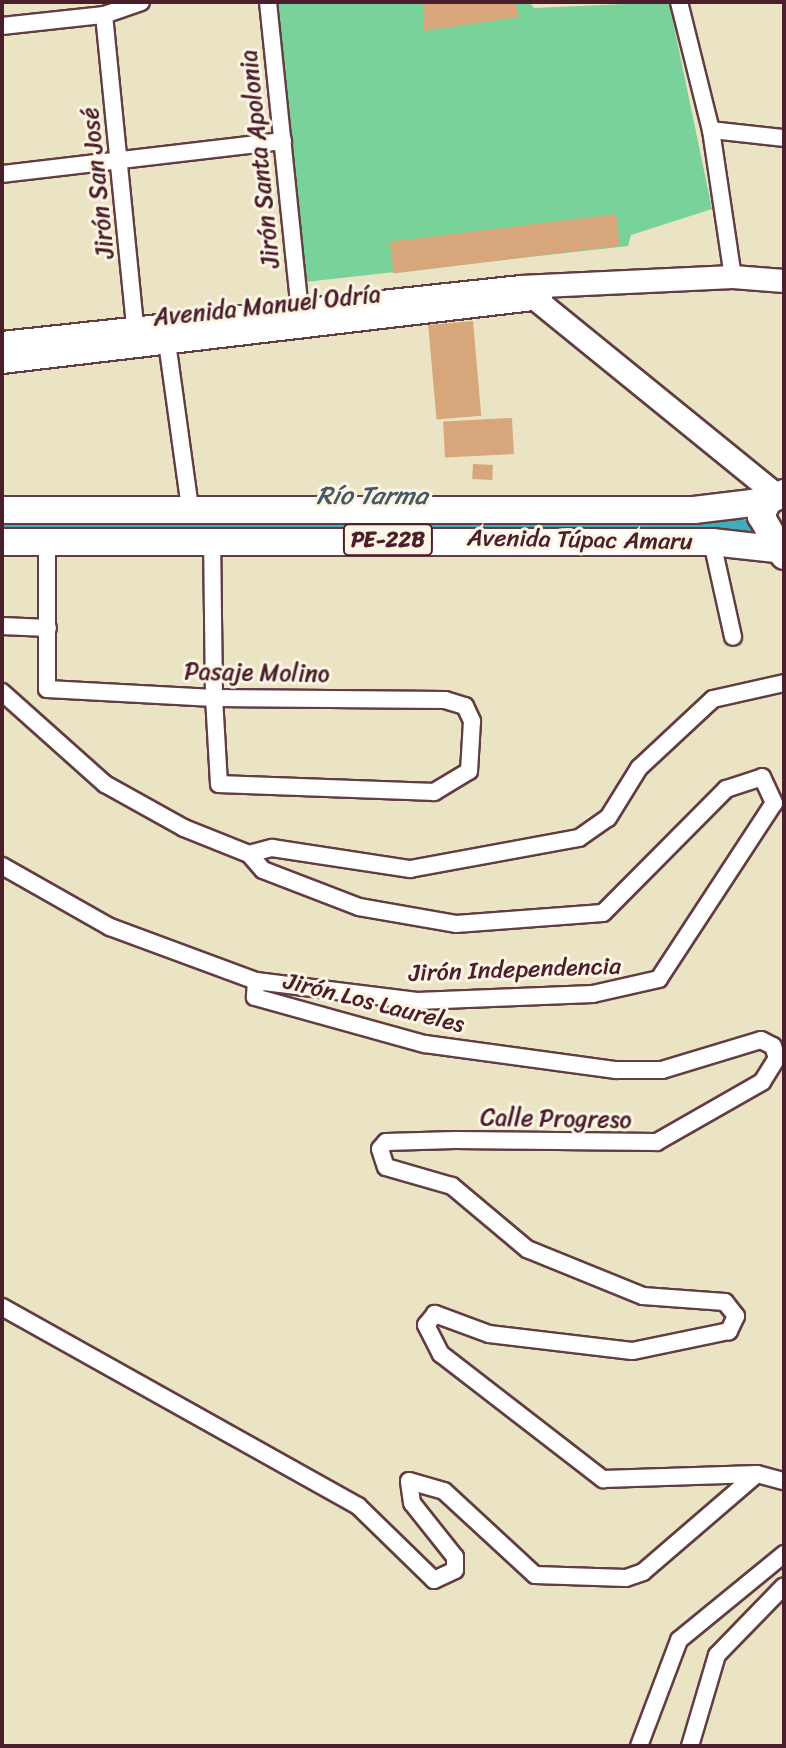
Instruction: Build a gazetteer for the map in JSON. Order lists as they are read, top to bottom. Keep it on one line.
{"streets":{"highway":["PE-22B","Avenida Túpac Amaru"],"main road":["Avenida Manuel Odría"],"street":["Jirón Santa Apolonia","Jirón San José","Pasaje Molino","Jirón Independencia","Jirón Los Laureles","Calle Progreso"]},"crossings":[["Jirón Santa Apolonia","Avenida Manuel Odría"],["Jirón San José","Avenida Manuel Odría"],["PE-22B","Avenida Túpac Amaru"],["Jirón Independencia","Jirón Los Laureles"],["Jirón Los Laureles","Calle Progreso"]],"water":["Río Tarma"]}
